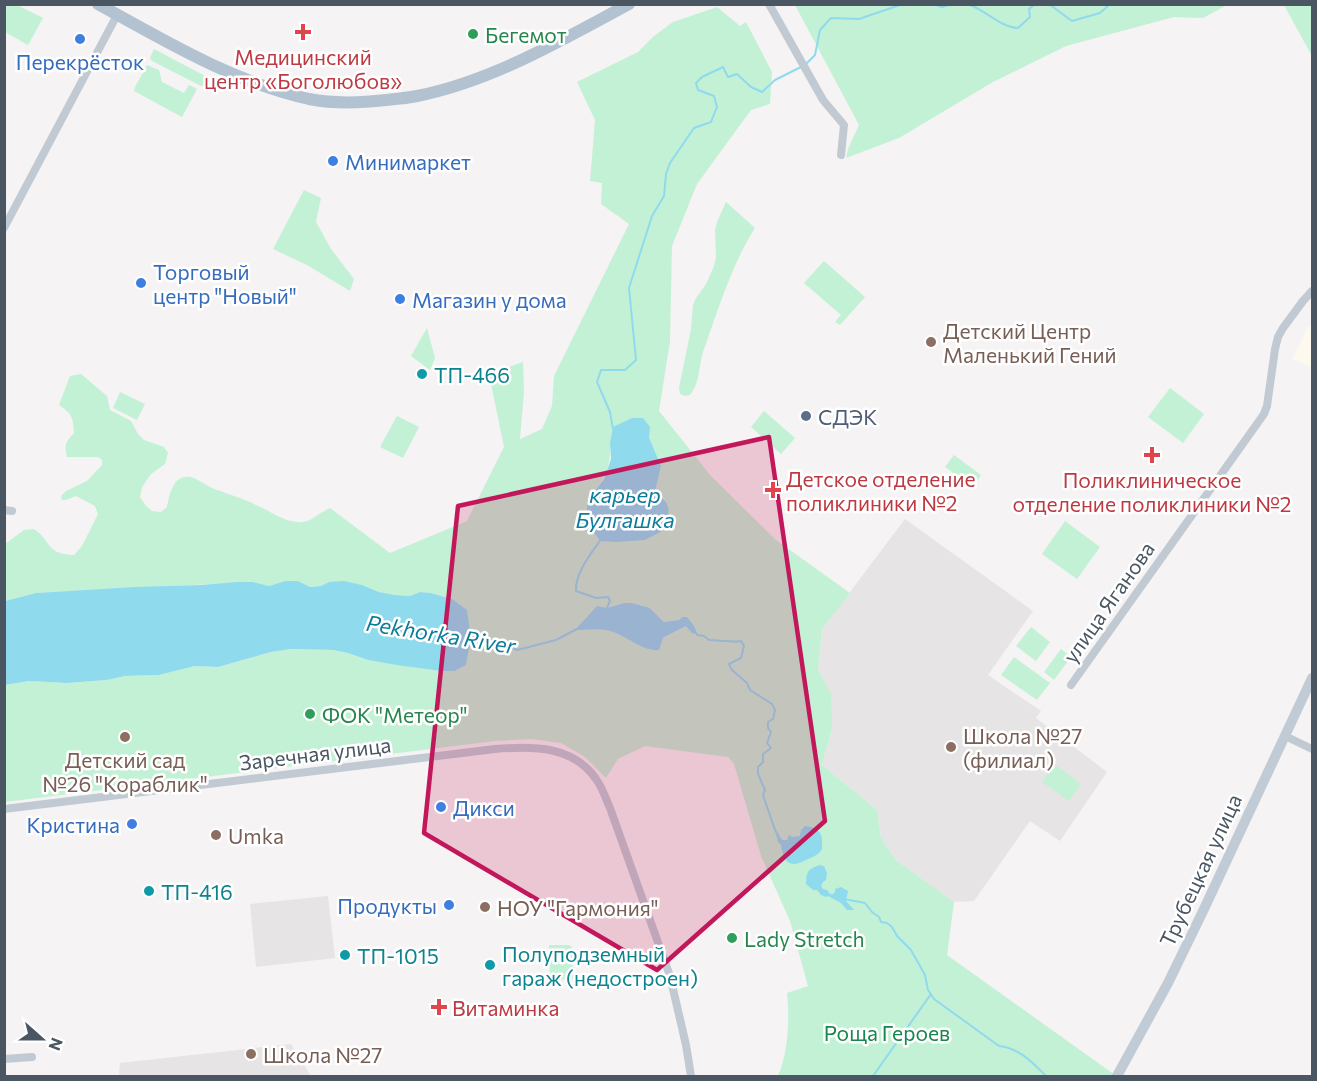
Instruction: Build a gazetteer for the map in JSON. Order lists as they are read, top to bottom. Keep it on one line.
{"streets":{"main road":["Трубецкая улица"],"street":["улица Яганова","Заречная улица"]},"water":["карьер Булгашка","Pekhorka River"],"parks":["Роща Героев"],"places":{"health":["Медицинский центр «Боголюбов»","Поликлиническое отделение поликлиники №2","Детское отделение поликлиники №2","Витаминка"],"other":["Бегемот","Перекрёсток","Минимаркет","Торговый центр \"Новый\"","Магазин у дома","Детский Центр Маленький Гений","ТП-466","СДЭК","ФОК \"Метеор\"","Детский сад №26 \"Кораблик\"","Школа №27 (филиал)","Дикси","Кристина","Umka","ТП-416","Продукты","НОУ \"Гармония\"","Lady Stretch","ТП-1015","Полуподземный гараж (недостроен)","Школа №27"]},"north":"right"}
